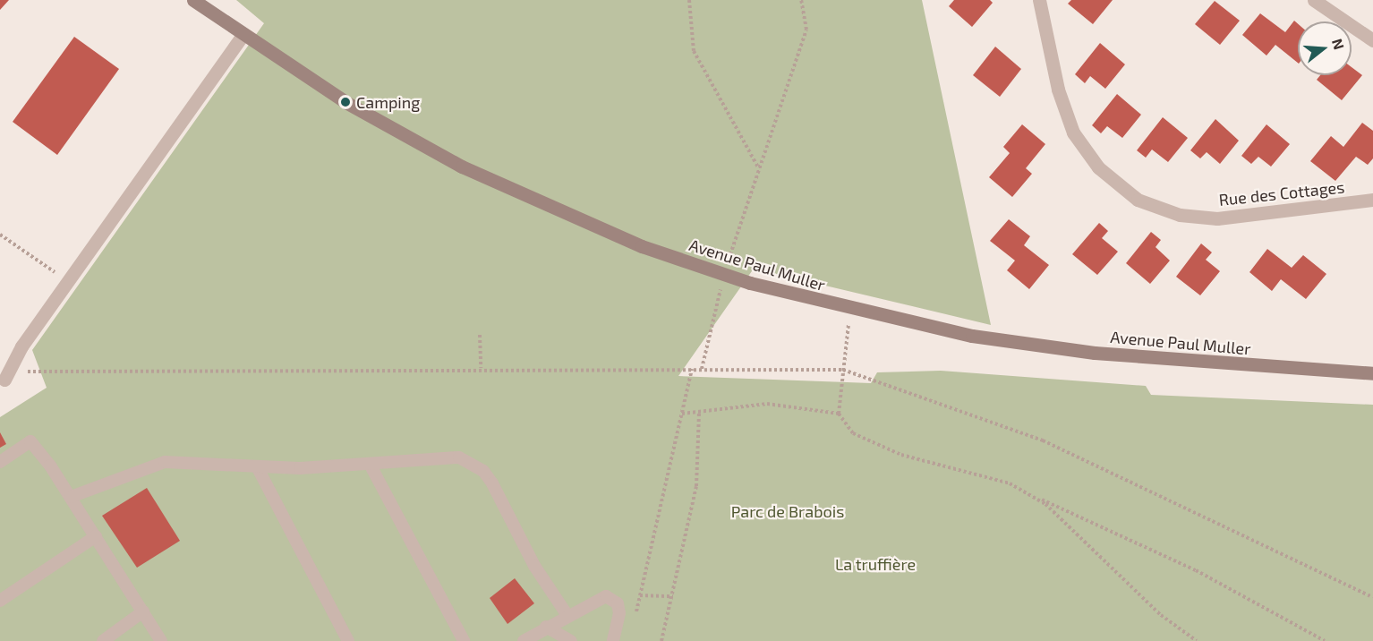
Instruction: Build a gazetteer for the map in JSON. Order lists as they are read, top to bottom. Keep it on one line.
{"streets":{"main road":["Avenue Paul Muller"],"street":["Rue des Cottages"]},"parks":["Parc de Brabois","La truffière"],"places":["Camping"],"north":"right"}
